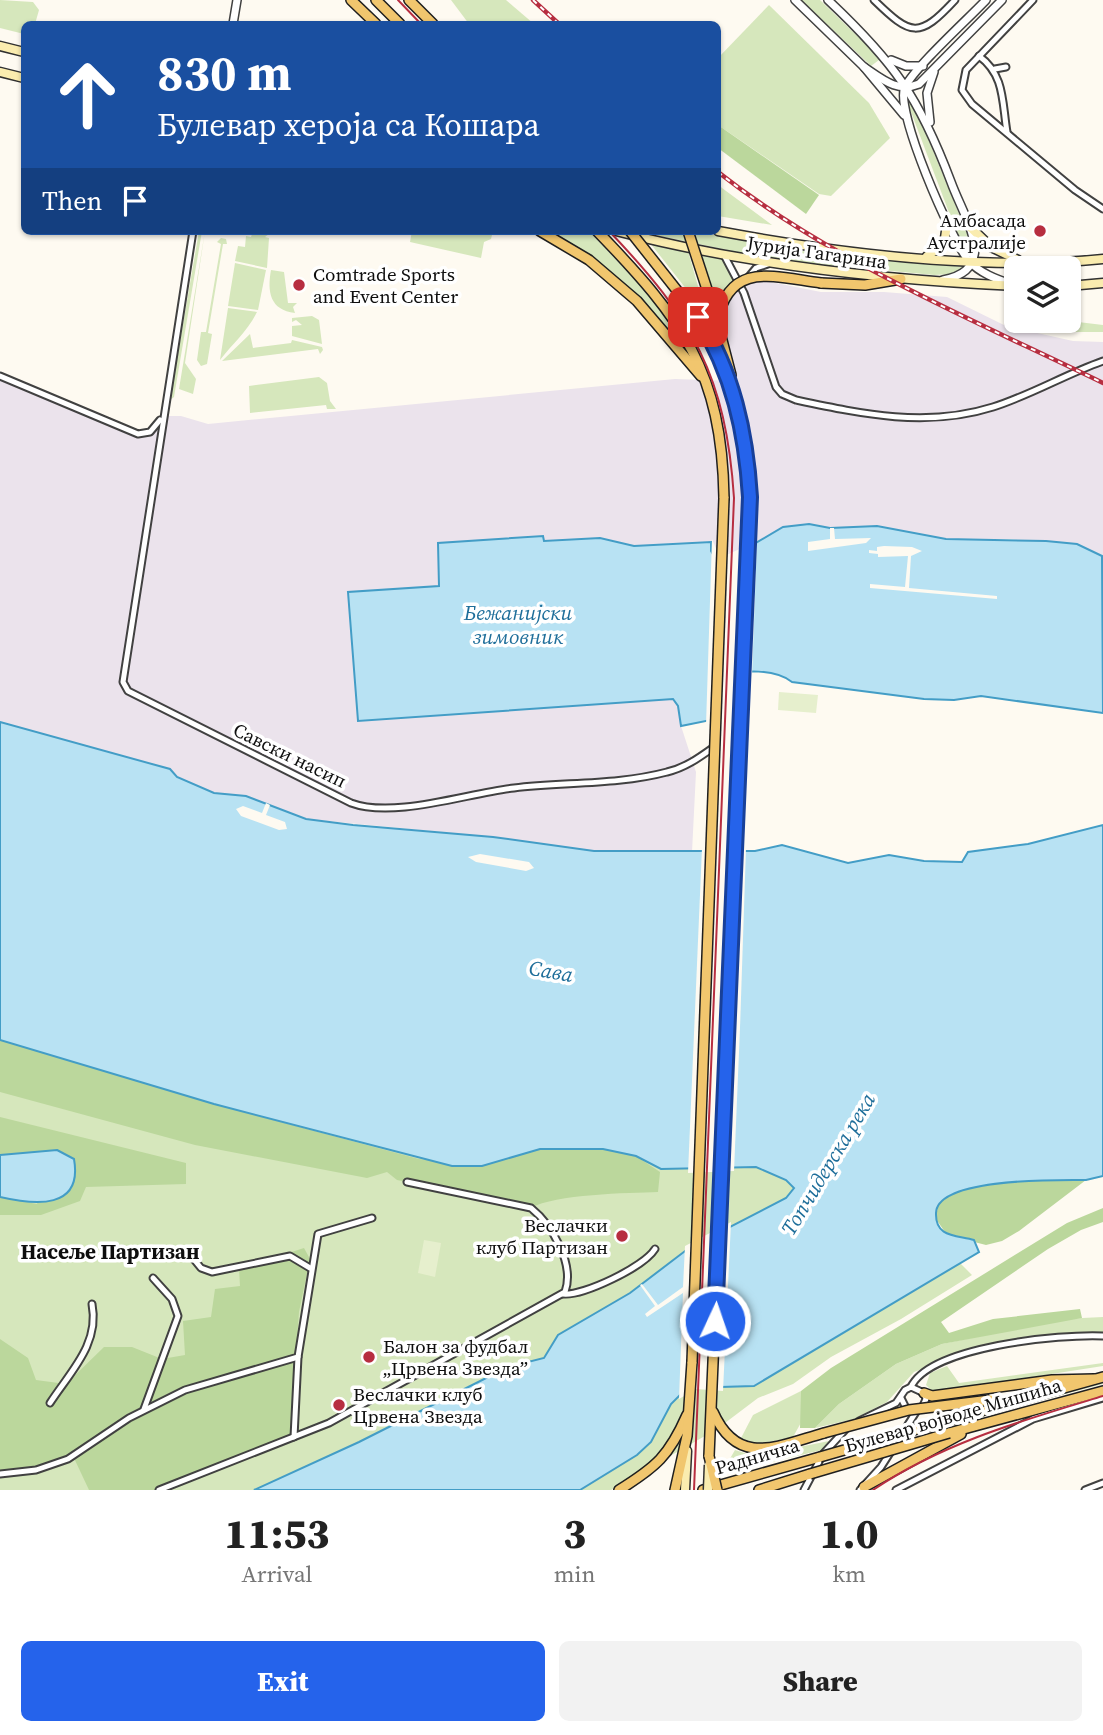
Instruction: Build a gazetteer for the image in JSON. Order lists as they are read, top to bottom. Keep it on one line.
{"streets":{"main road":["Јурија Гагарина","Булевар војводе Мишића","Радничка"],"street":["Савски насип"]},"crossings":[["Булевар војводе Мишића","Радничка"]],"districts":["Насеље Партизан"],"water":["Бежанијски зимовник","Сава","Топчидерска река"],"places":["Амбасада Аустралије","Comtrade Sports and Event Center","Веслачки клуб Партизан","Балон за фудбал „Црвена Звезда”","Веслачки клуб Црвена Звезда"],"page":{"turn":["830 m","Булевар хероја са Кошара"],"then":"Then","eta":["11:53","Arrival","3","min","1.0","km"],"buttons":["Exit","Share"]}}
